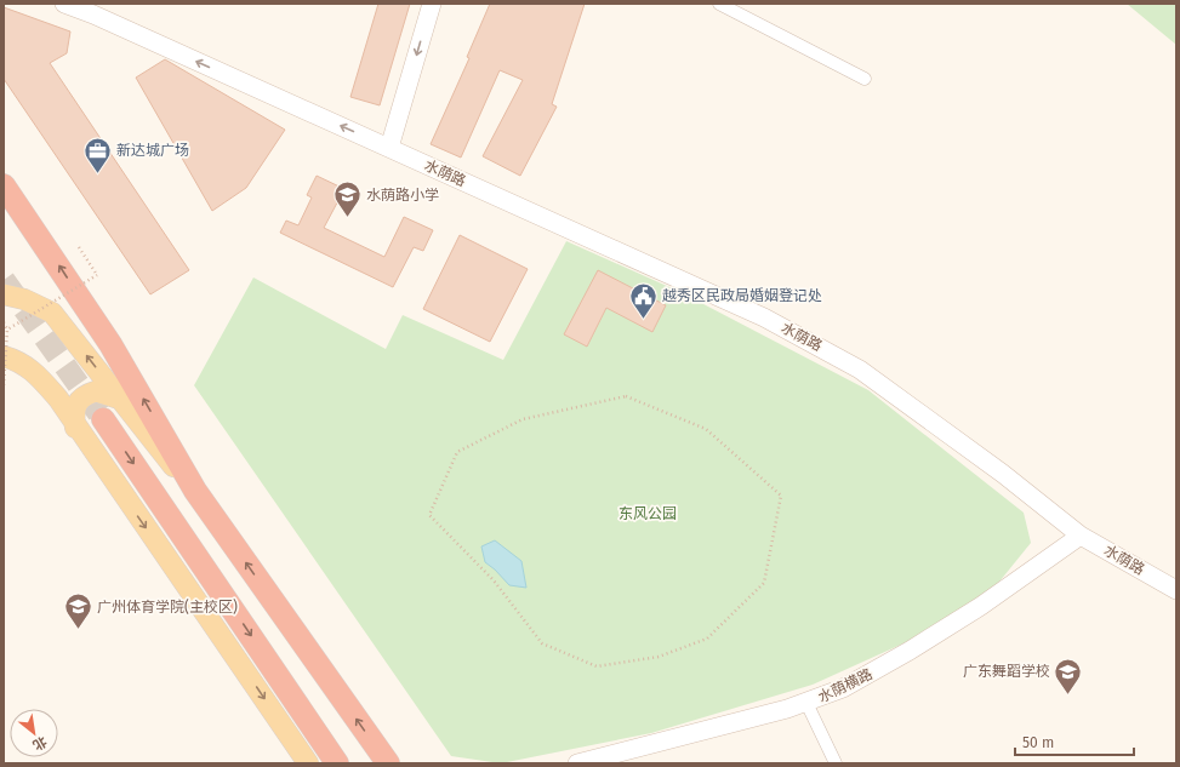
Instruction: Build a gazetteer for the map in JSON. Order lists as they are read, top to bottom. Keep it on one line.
{"streets":{"street":["水荫路","水荫横路"]},"crossings":[["水荫路","水荫横路"]],"parks":["东风公园"],"places":{"office":["新达城广场"],"school or university":["水荫路小学","广州体育学院(主校区)","广东舞蹈学校"],"public building":["越秀区民政局婚姻登记处"]},"scale_bar":"50 m","north":"bottom right"}
